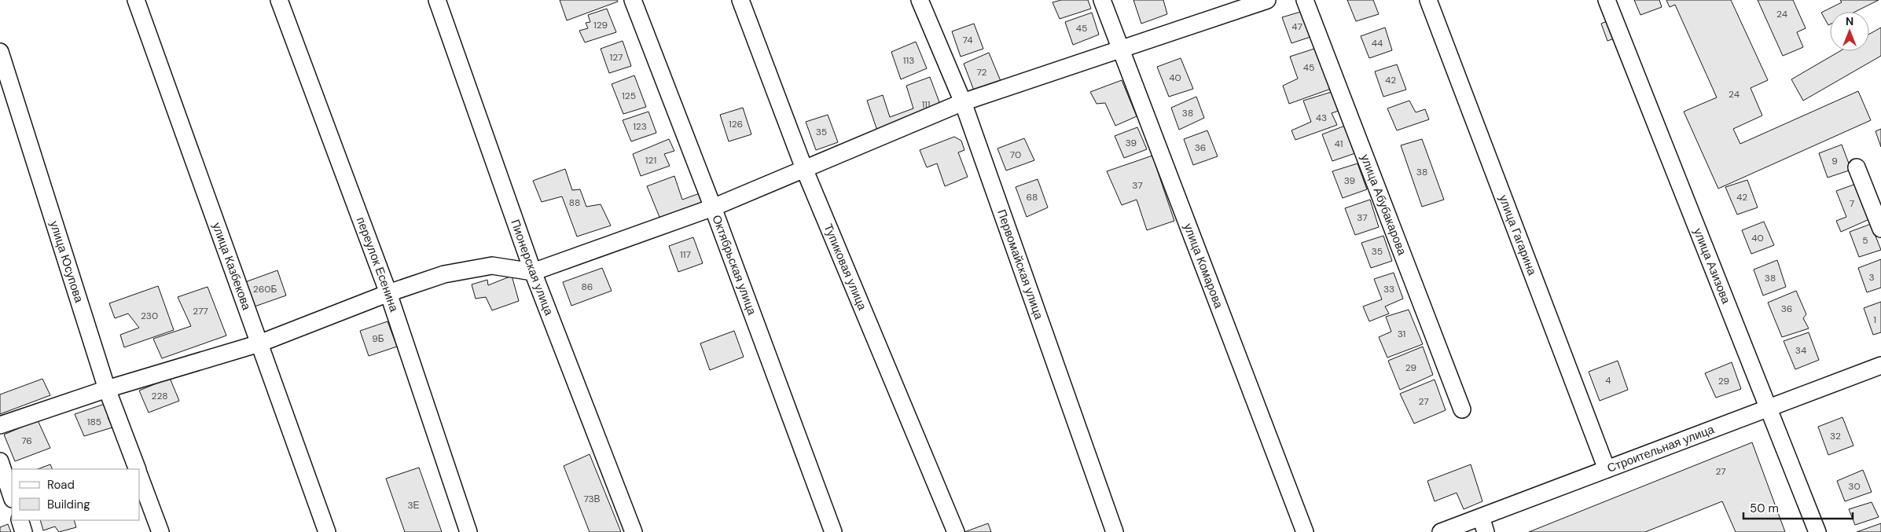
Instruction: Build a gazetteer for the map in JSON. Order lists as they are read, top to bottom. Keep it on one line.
{"streets":{"street":["улица Абубакарова","улица Гагарина","улица Юсупова","переулок Есенина","Первомайская улица","Октябрьская улица","улица Азизова","улица Казбекова","улица Комарова","Пионерская улица","Тупиковая улица","Строительная улица"]},"crossings":[["улица Гагарина","Строительная улица"],["улица Азизова","Строительная улица"]],"house_numbers":["24","129","47","45","74","44","127","113","45","72","40","42","24","125","111","38","43","126","123","35","39","41","36","70","121","9","38","39","37","68","42","88","7","37","40","5","35","117","3","38","86","260Б","33","36","277","230","1","31","9Б","34","29","4","29","228","27","185","32","76","27","30","73В","3Е"],"legend":["Road","Building"],"scale_bar":"50 m","north":"top"}
